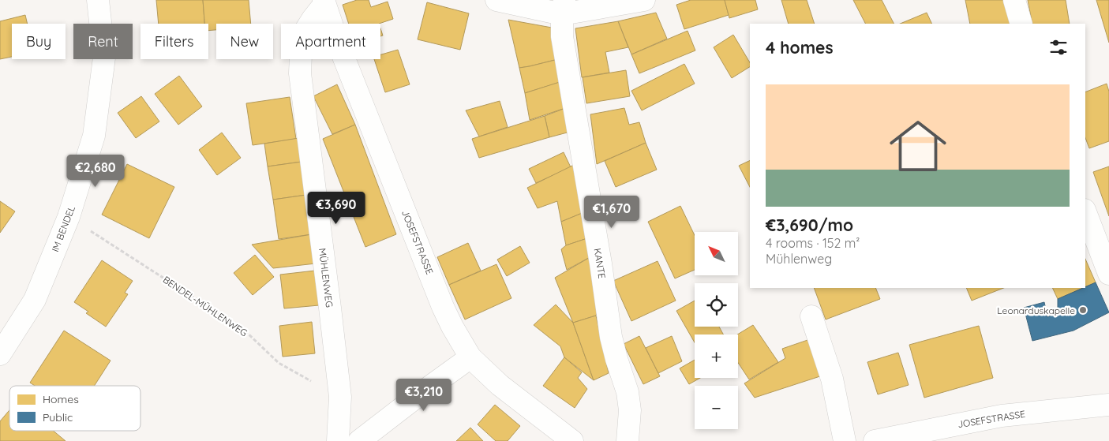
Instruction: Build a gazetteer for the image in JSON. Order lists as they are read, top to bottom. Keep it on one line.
{"streets":{"street":["IM BENDEL","JOSEFSTRASSE","KANTE","MÜHLENWEG"],"path":["BENDEL-MÜHLENWEG"]},"crossings":[["IM BENDEL","BENDEL-MÜHLENWEG"],["JOSEFSTRASSE","MÜHLENWEG"],["MÜHLENWEG","BENDEL-MÜHLENWEG"]],"places":["Leonarduskapelle"],"legend":["Homes","Public"],"north":"top left","page":{"chip":["Buy","Rent","Filters","New","Apartment"],"heading":"4 homes","list":[{"name":"€3,690/mo","note":"4 rooms · 152 m² · Mühlenweg"}],"price":["€2,680","€3,690","€1,670","€3,210"],"map_buttons":["+","−"]}}
